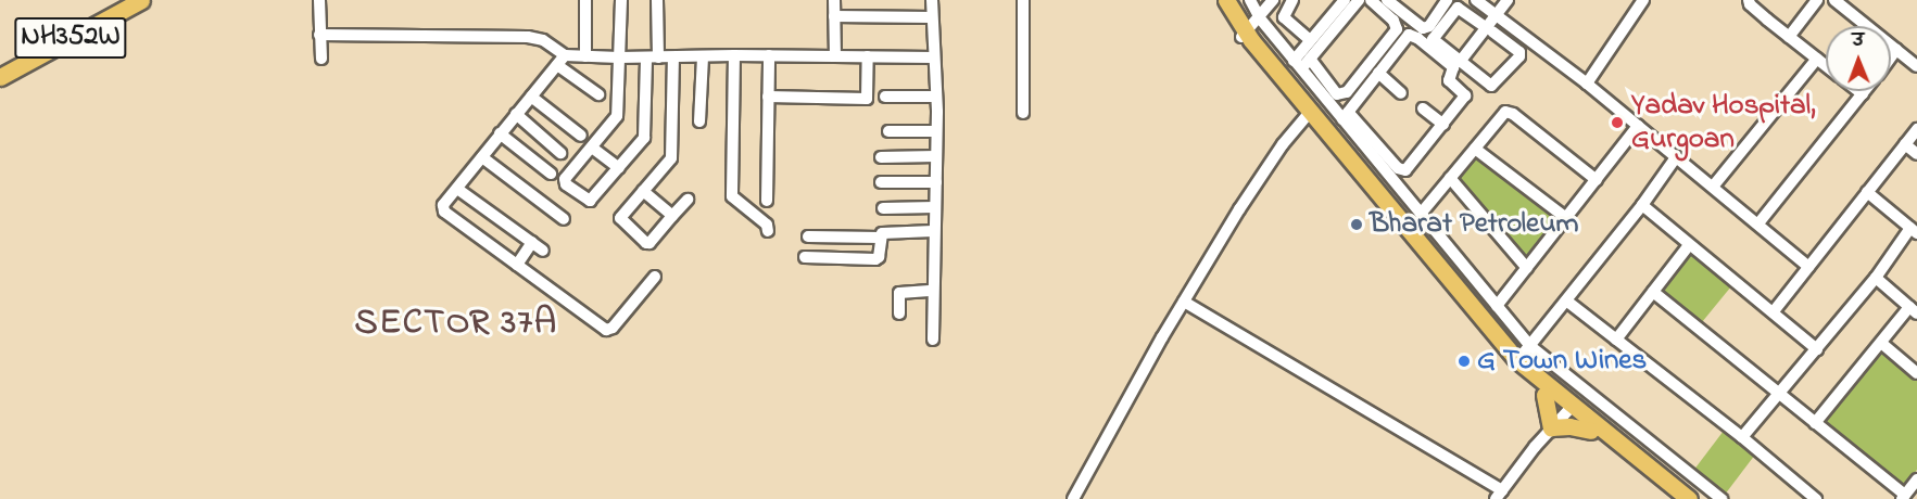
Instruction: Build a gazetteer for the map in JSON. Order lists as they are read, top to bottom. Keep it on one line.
{"streets":{"highway":["NH352W"]},"districts":["SECTOR 37A"],"places":["Yadav Hospital, Gurgoan","Bharat Petroleum","G Town Wines"],"north":"top"}
